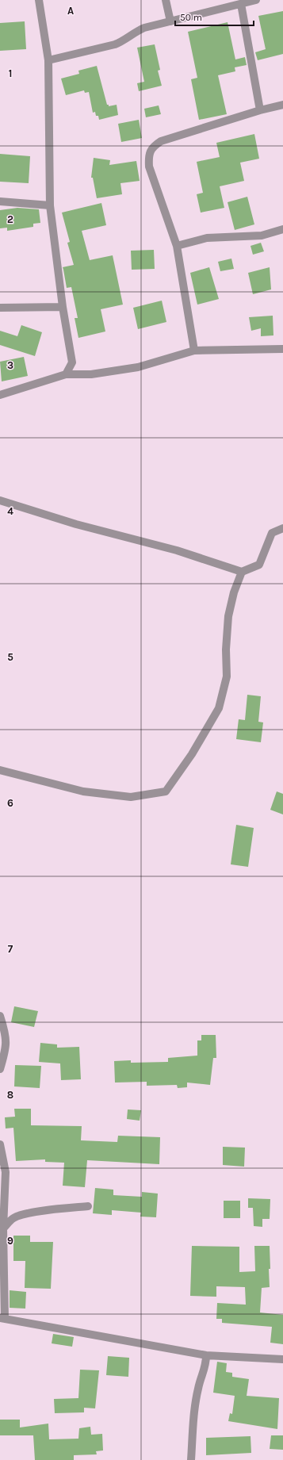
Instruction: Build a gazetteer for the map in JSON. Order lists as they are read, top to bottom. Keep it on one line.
{"scale_bar":"50 m","grid":{"columns":["A"],"rows":["1","2","3","4","5","6","7","8","9"]}}
